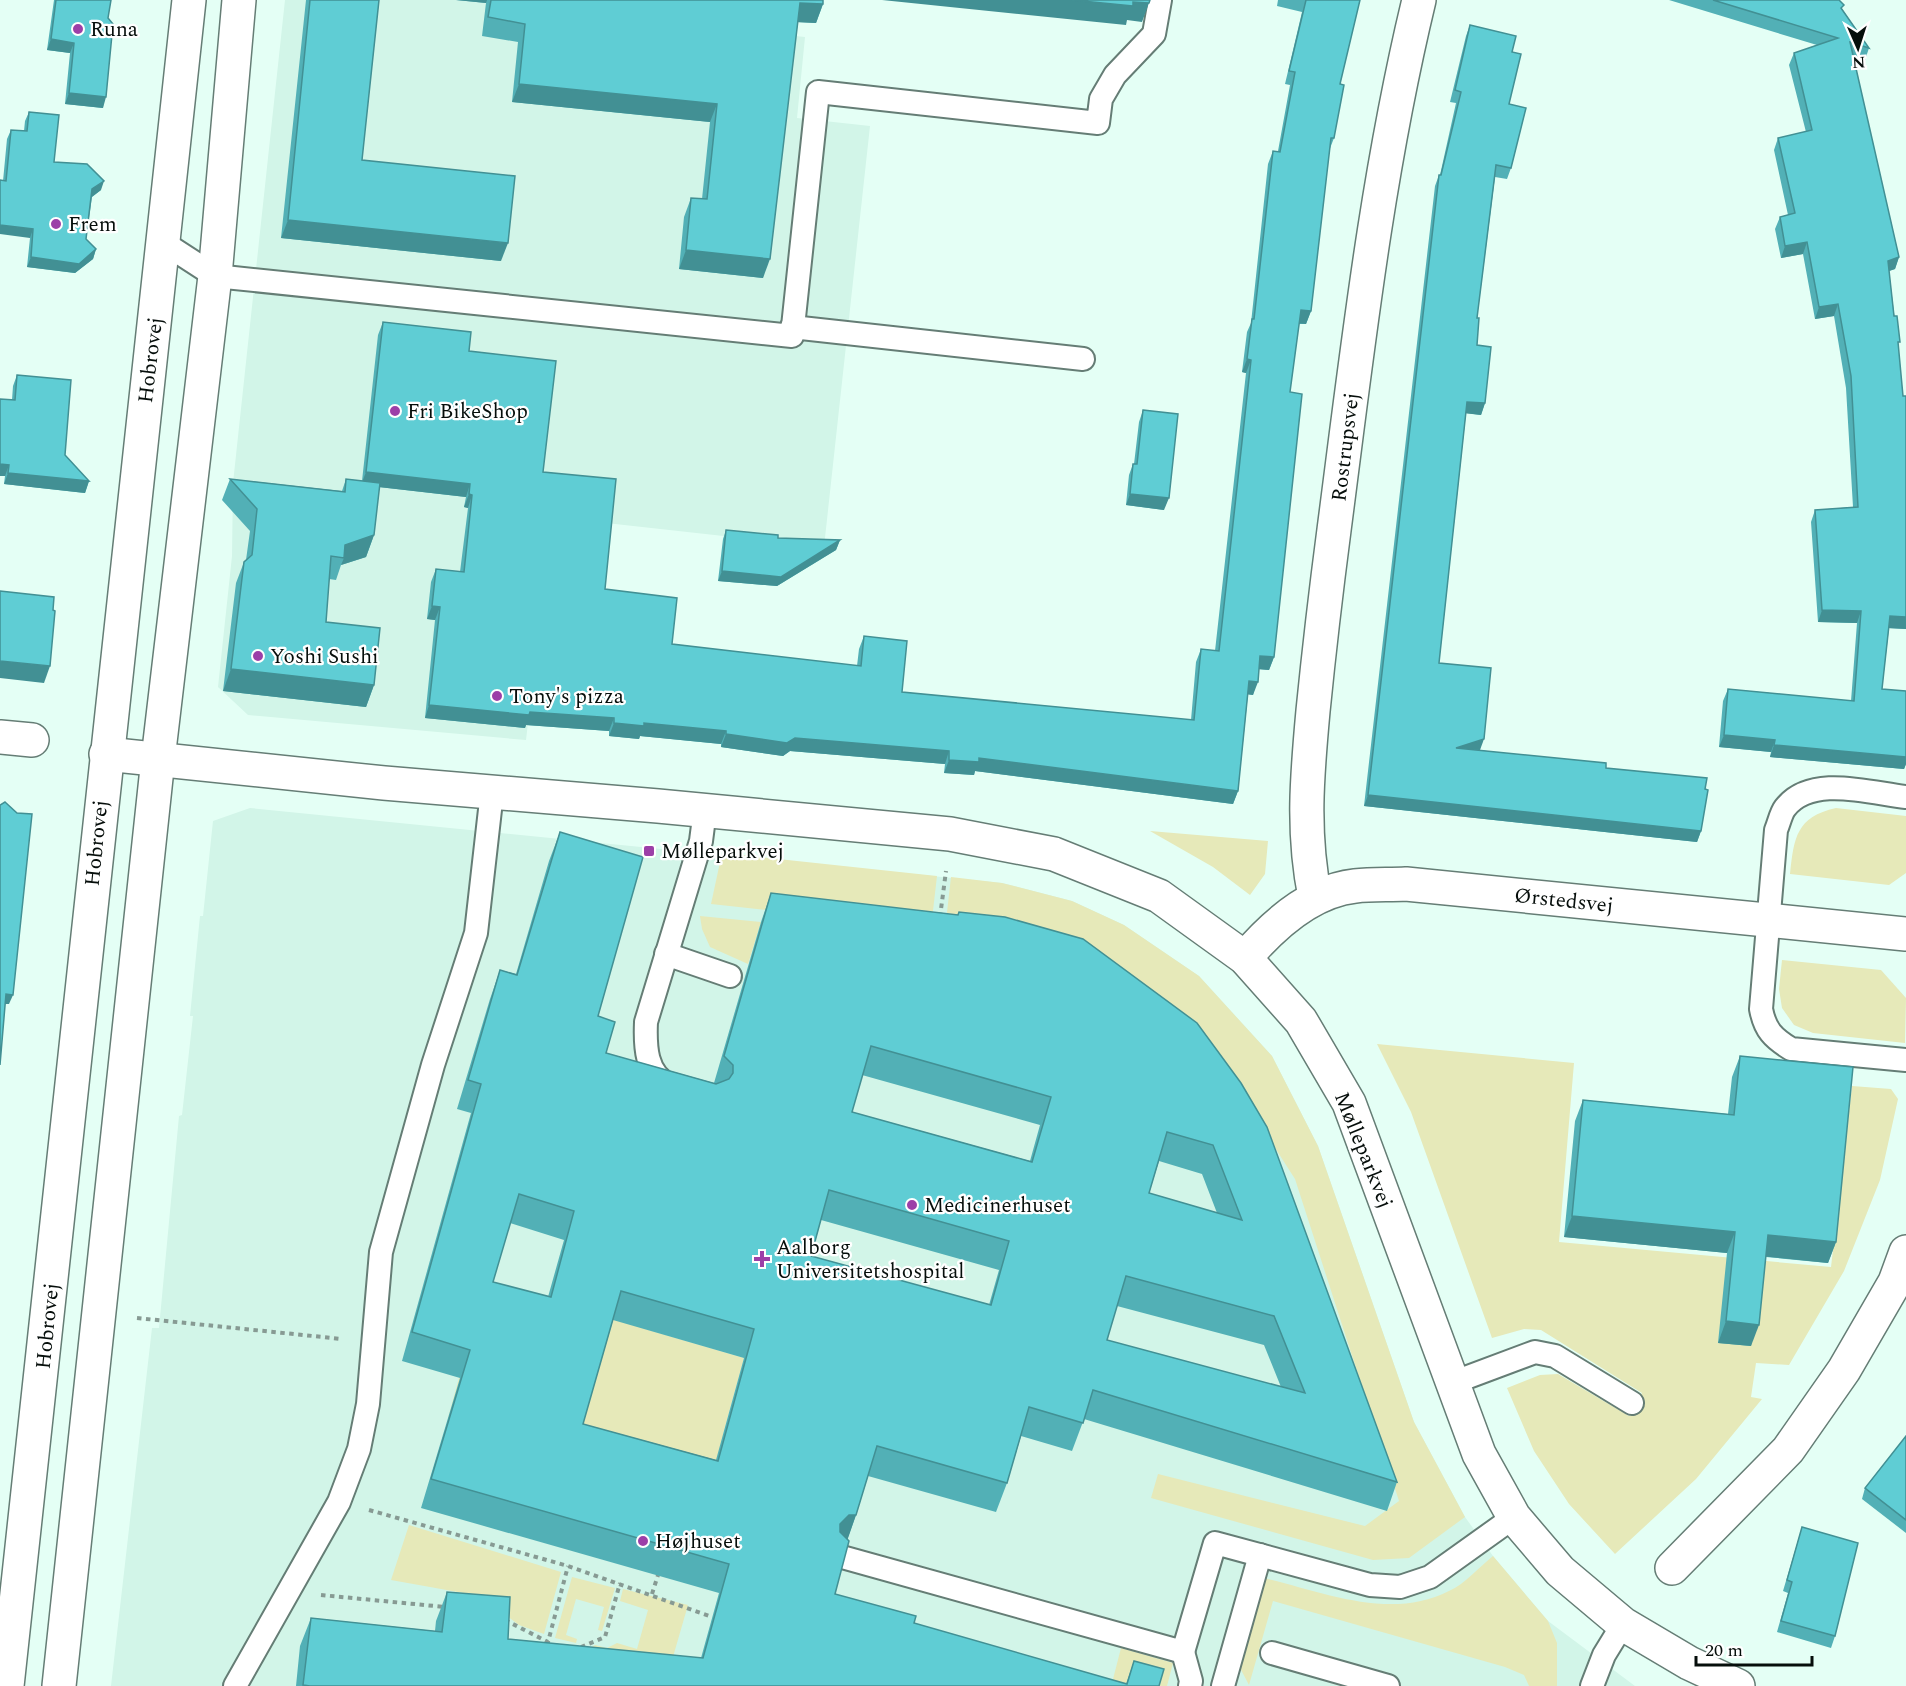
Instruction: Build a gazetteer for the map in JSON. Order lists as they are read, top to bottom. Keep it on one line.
{"streets":{"street":["Hobrovej","Rostrupsvej","Ørstedsvej","Mølleparkvej"]},"crossings":[["Hobrovej","Mølleparkvej"],["Rostrupsvej","Ørstedsvej"],["Ørstedsvej","Mølleparkvej"]],"places":{"other":["Runa","Frem","Fri BikeShop","Yoshi Sushi","Tony's pizza","Medicinerhuset","Højhuset"],"transit":["Mølleparkvej"],"health":["Aalborg Universitetshospital"]},"scale_bar":"20 m","north":"bottom"}
